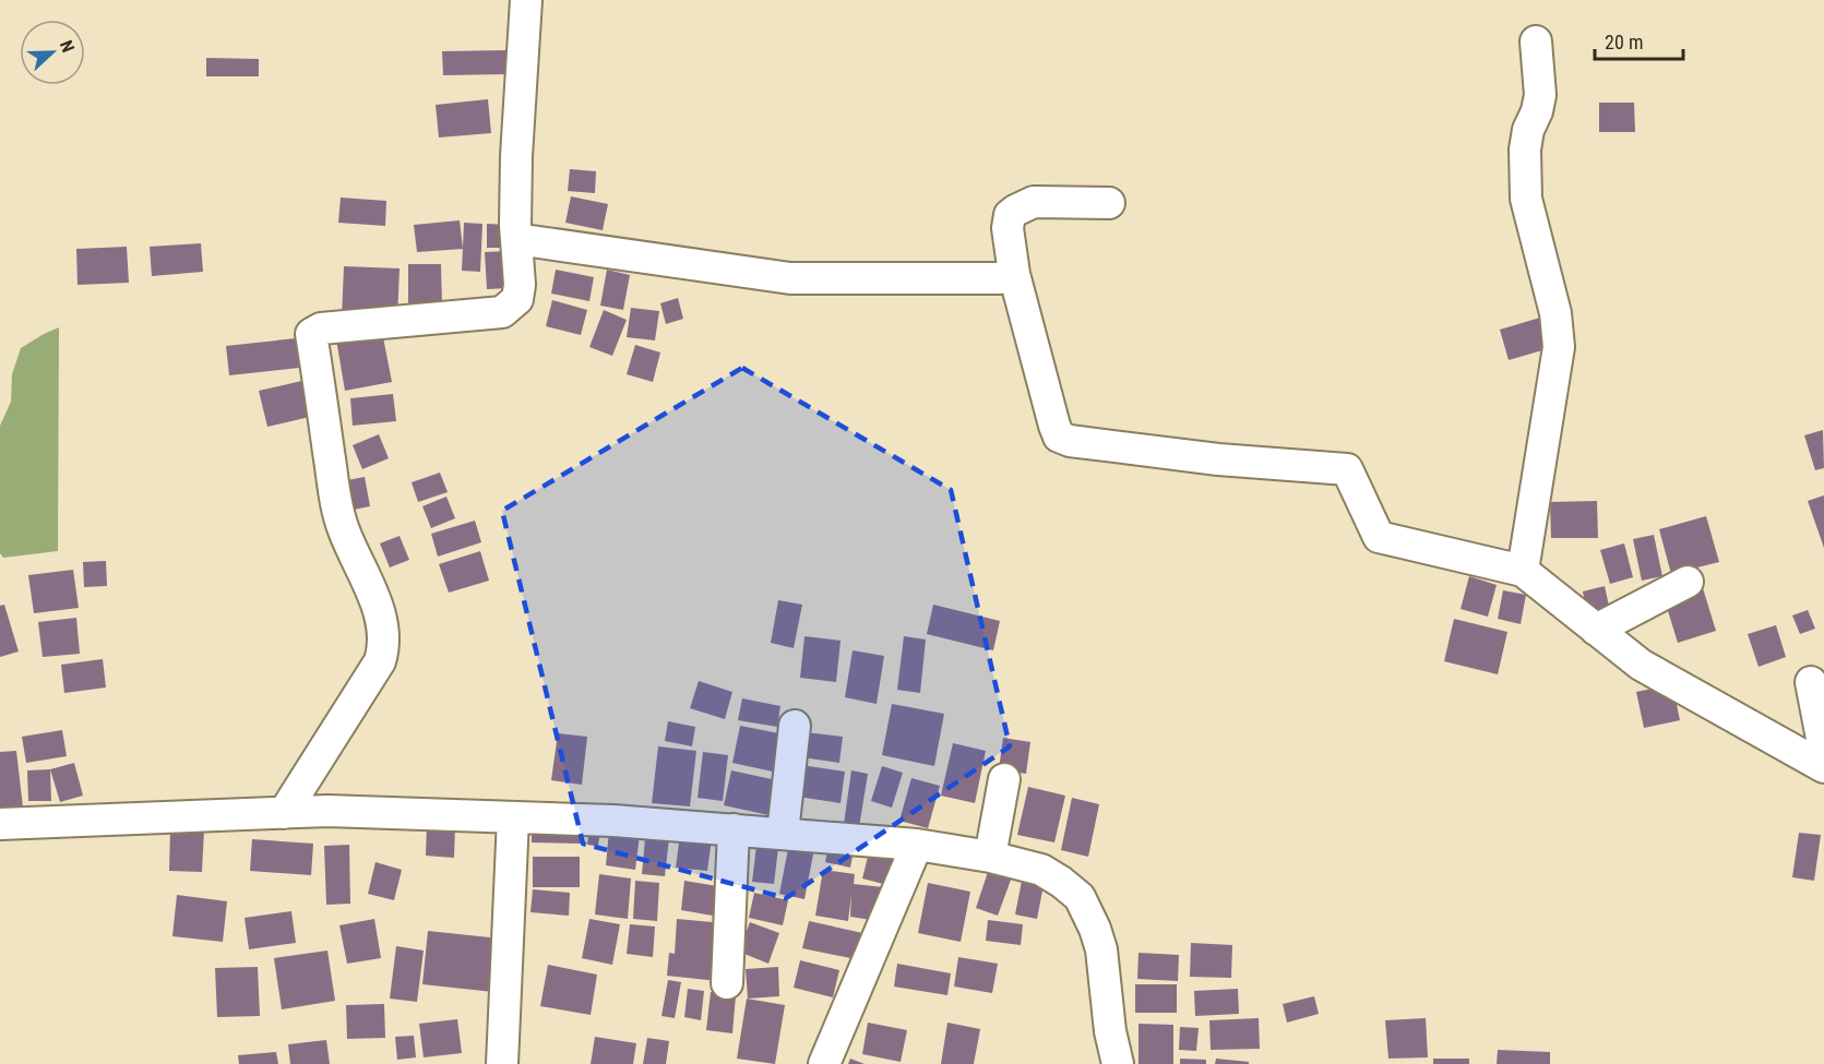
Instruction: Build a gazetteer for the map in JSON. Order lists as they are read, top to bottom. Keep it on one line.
{"scale_bar":"20 m","north":"right"}
